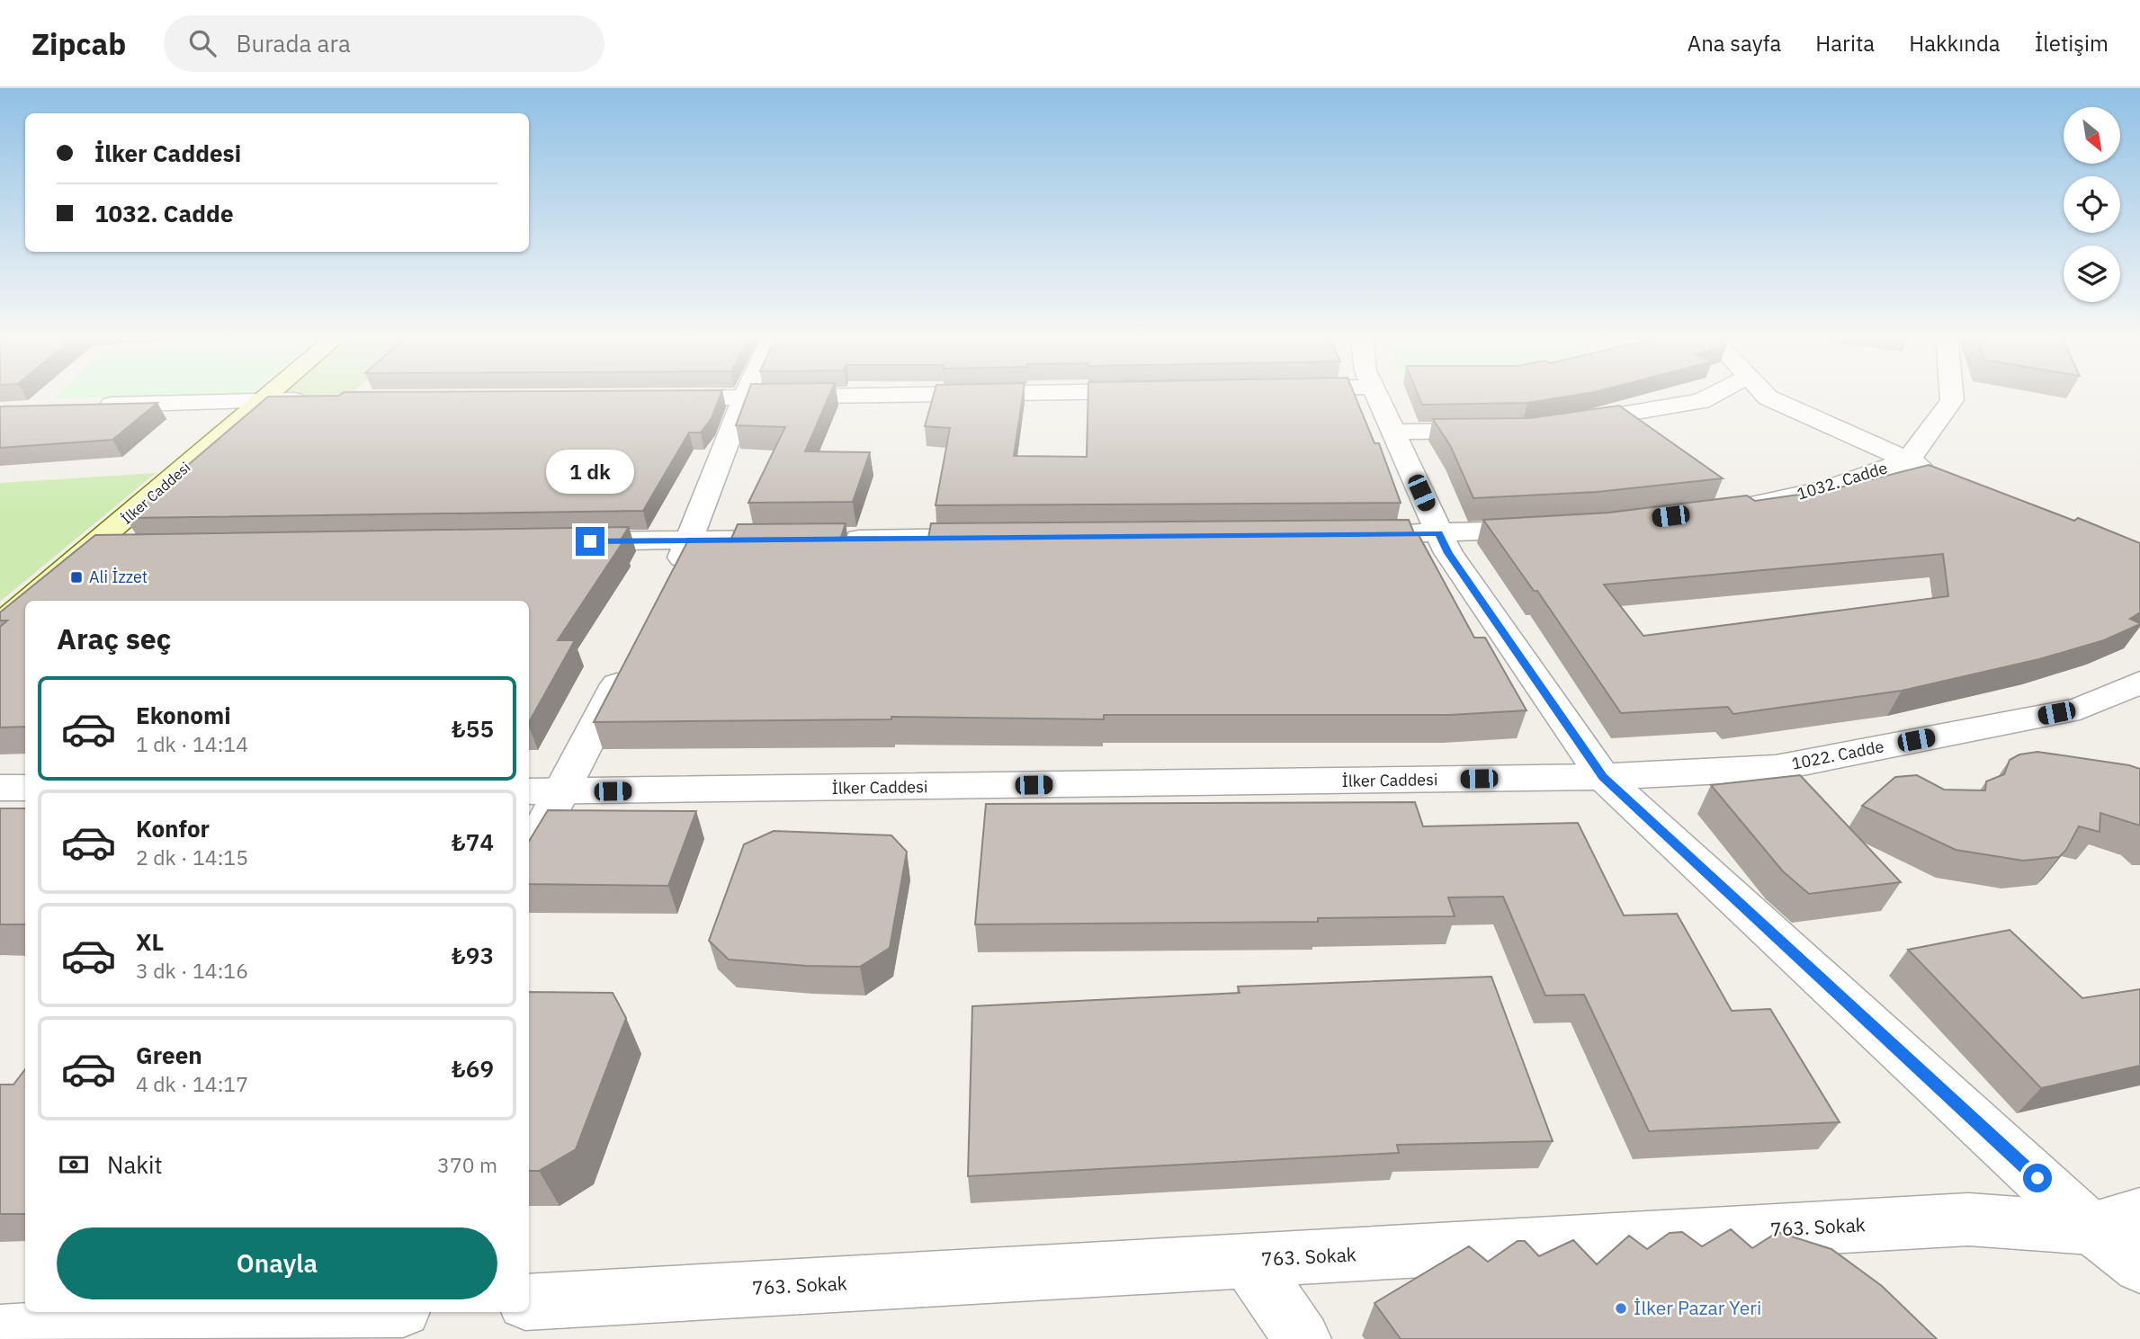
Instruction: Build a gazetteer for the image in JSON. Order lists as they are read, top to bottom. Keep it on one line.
{"streets":{"main road":["İlker Caddesi"],"street":["1032. Cadde","1022. Cadde","763. Sokak"]},"crossings":[["İlker Caddesi","1022. Cadde"]],"places":{"transit":["Ali İzzet"],"other":["İlker Pazar Yeri"]},"north":"bottom right","page":{"header":"Zipcab","search":"Burada ara","nav":["Ana sayfa","Harita","Hakkında","İletişim"],"banner":["İlker Caddesi","1032. Cadde"],"bubble":"1 dk","heading":"Araç seç","list":[{"name":"Ekonomi","note":"1 dk · 14:14","value":"₺55"},{"name":"Konfor","note":"2 dk · 14:15","value":"₺74"},{"name":"XL","note":"3 dk · 14:16","value":"₺93"},{"name":"Green","note":"4 dk · 14:17","value":"₺69"}],"pay":["Nakit","370 m"],"buttons":"Onayla"}}
